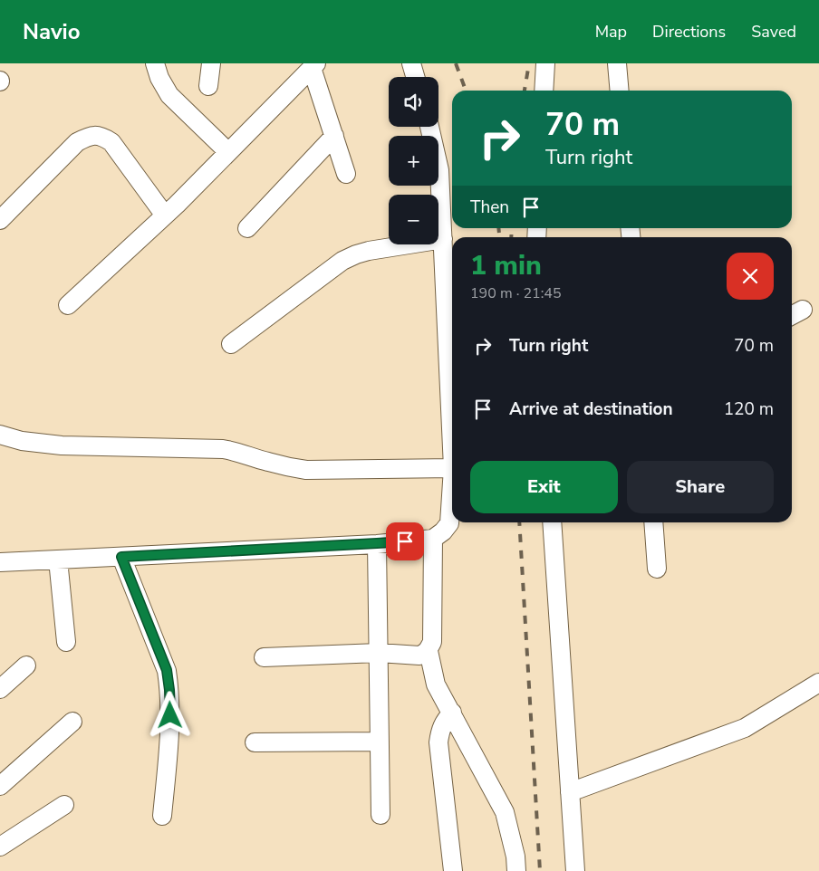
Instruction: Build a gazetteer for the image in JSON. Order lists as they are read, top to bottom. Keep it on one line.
{"page":{"header":"Navio","nav":["Map","Directions","Saved"],"map_buttons":["+","−"],"turn":["70 m","Turn right"],"then":"Then","heading":["1 min","190 m · 21:45"],"list":[{"name":"Turn right","value":"70 m"},{"name":"Arrive at destination","value":"120 m"}],"buttons":["Exit","Share"]}}
